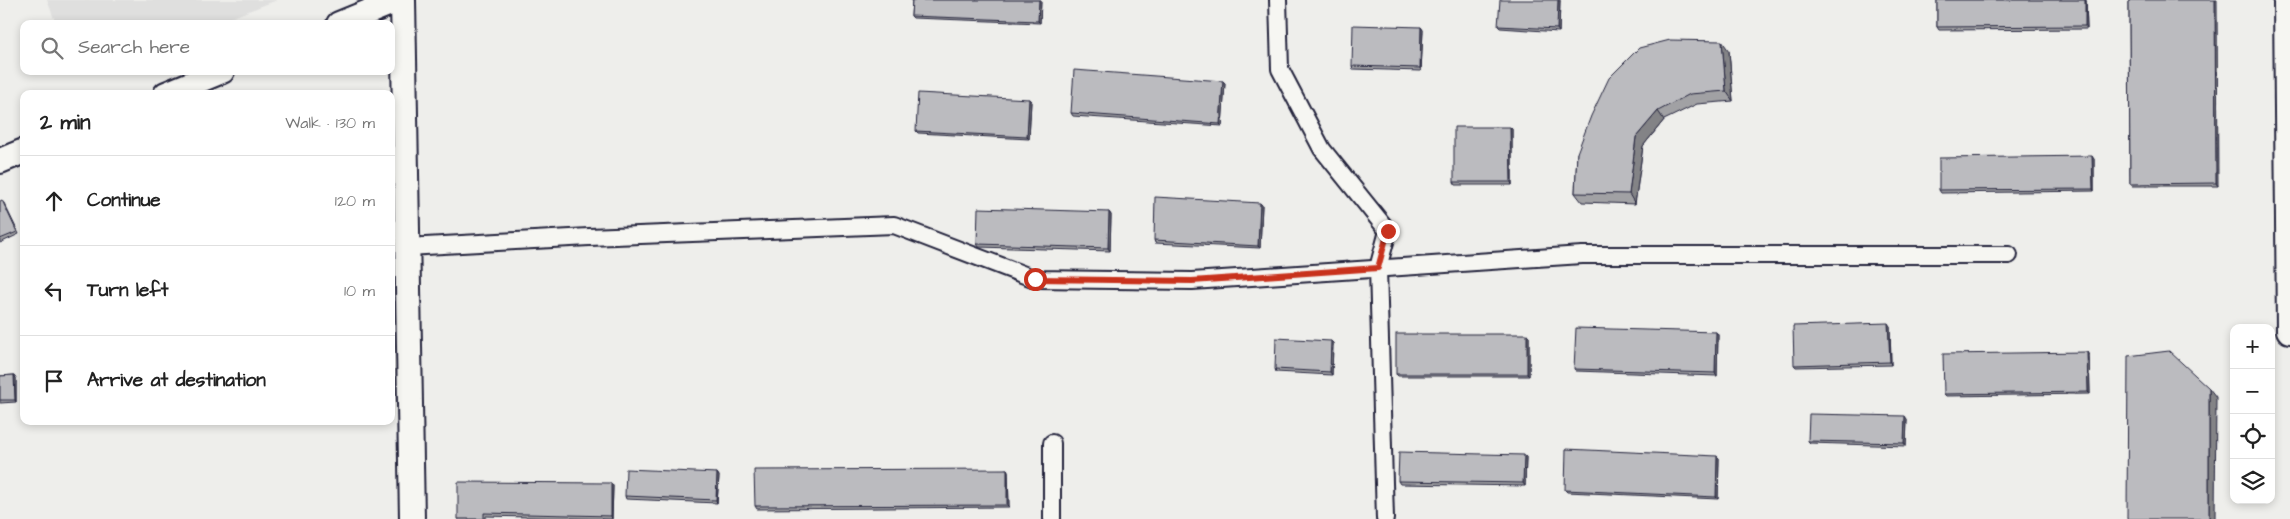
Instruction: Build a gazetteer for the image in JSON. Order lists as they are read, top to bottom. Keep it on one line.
{"page":{"search":"Search here","heading":["2 min","Walk · 130 m"],"list":[["Continue","120 m"],["Turn left","10 m"],"Arrive at destination"],"map_buttons":["+","−"]}}
